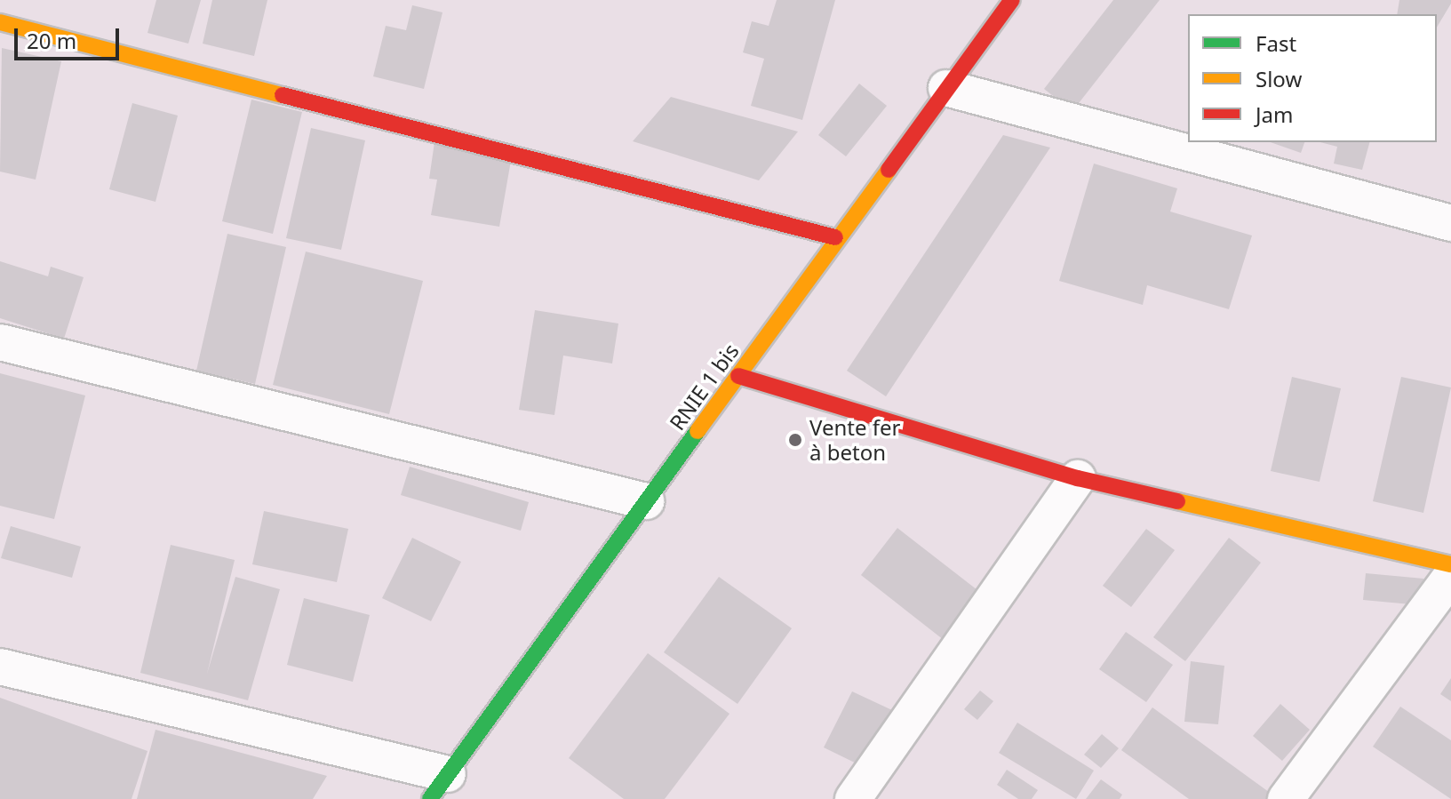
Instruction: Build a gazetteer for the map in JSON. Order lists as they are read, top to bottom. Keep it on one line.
{"streets":{"street":["RNIE 1 bis"]},"places":["Vente fer à beton"],"legend":["Fast","Slow","Jam"],"scale_bar":"20 m"}
